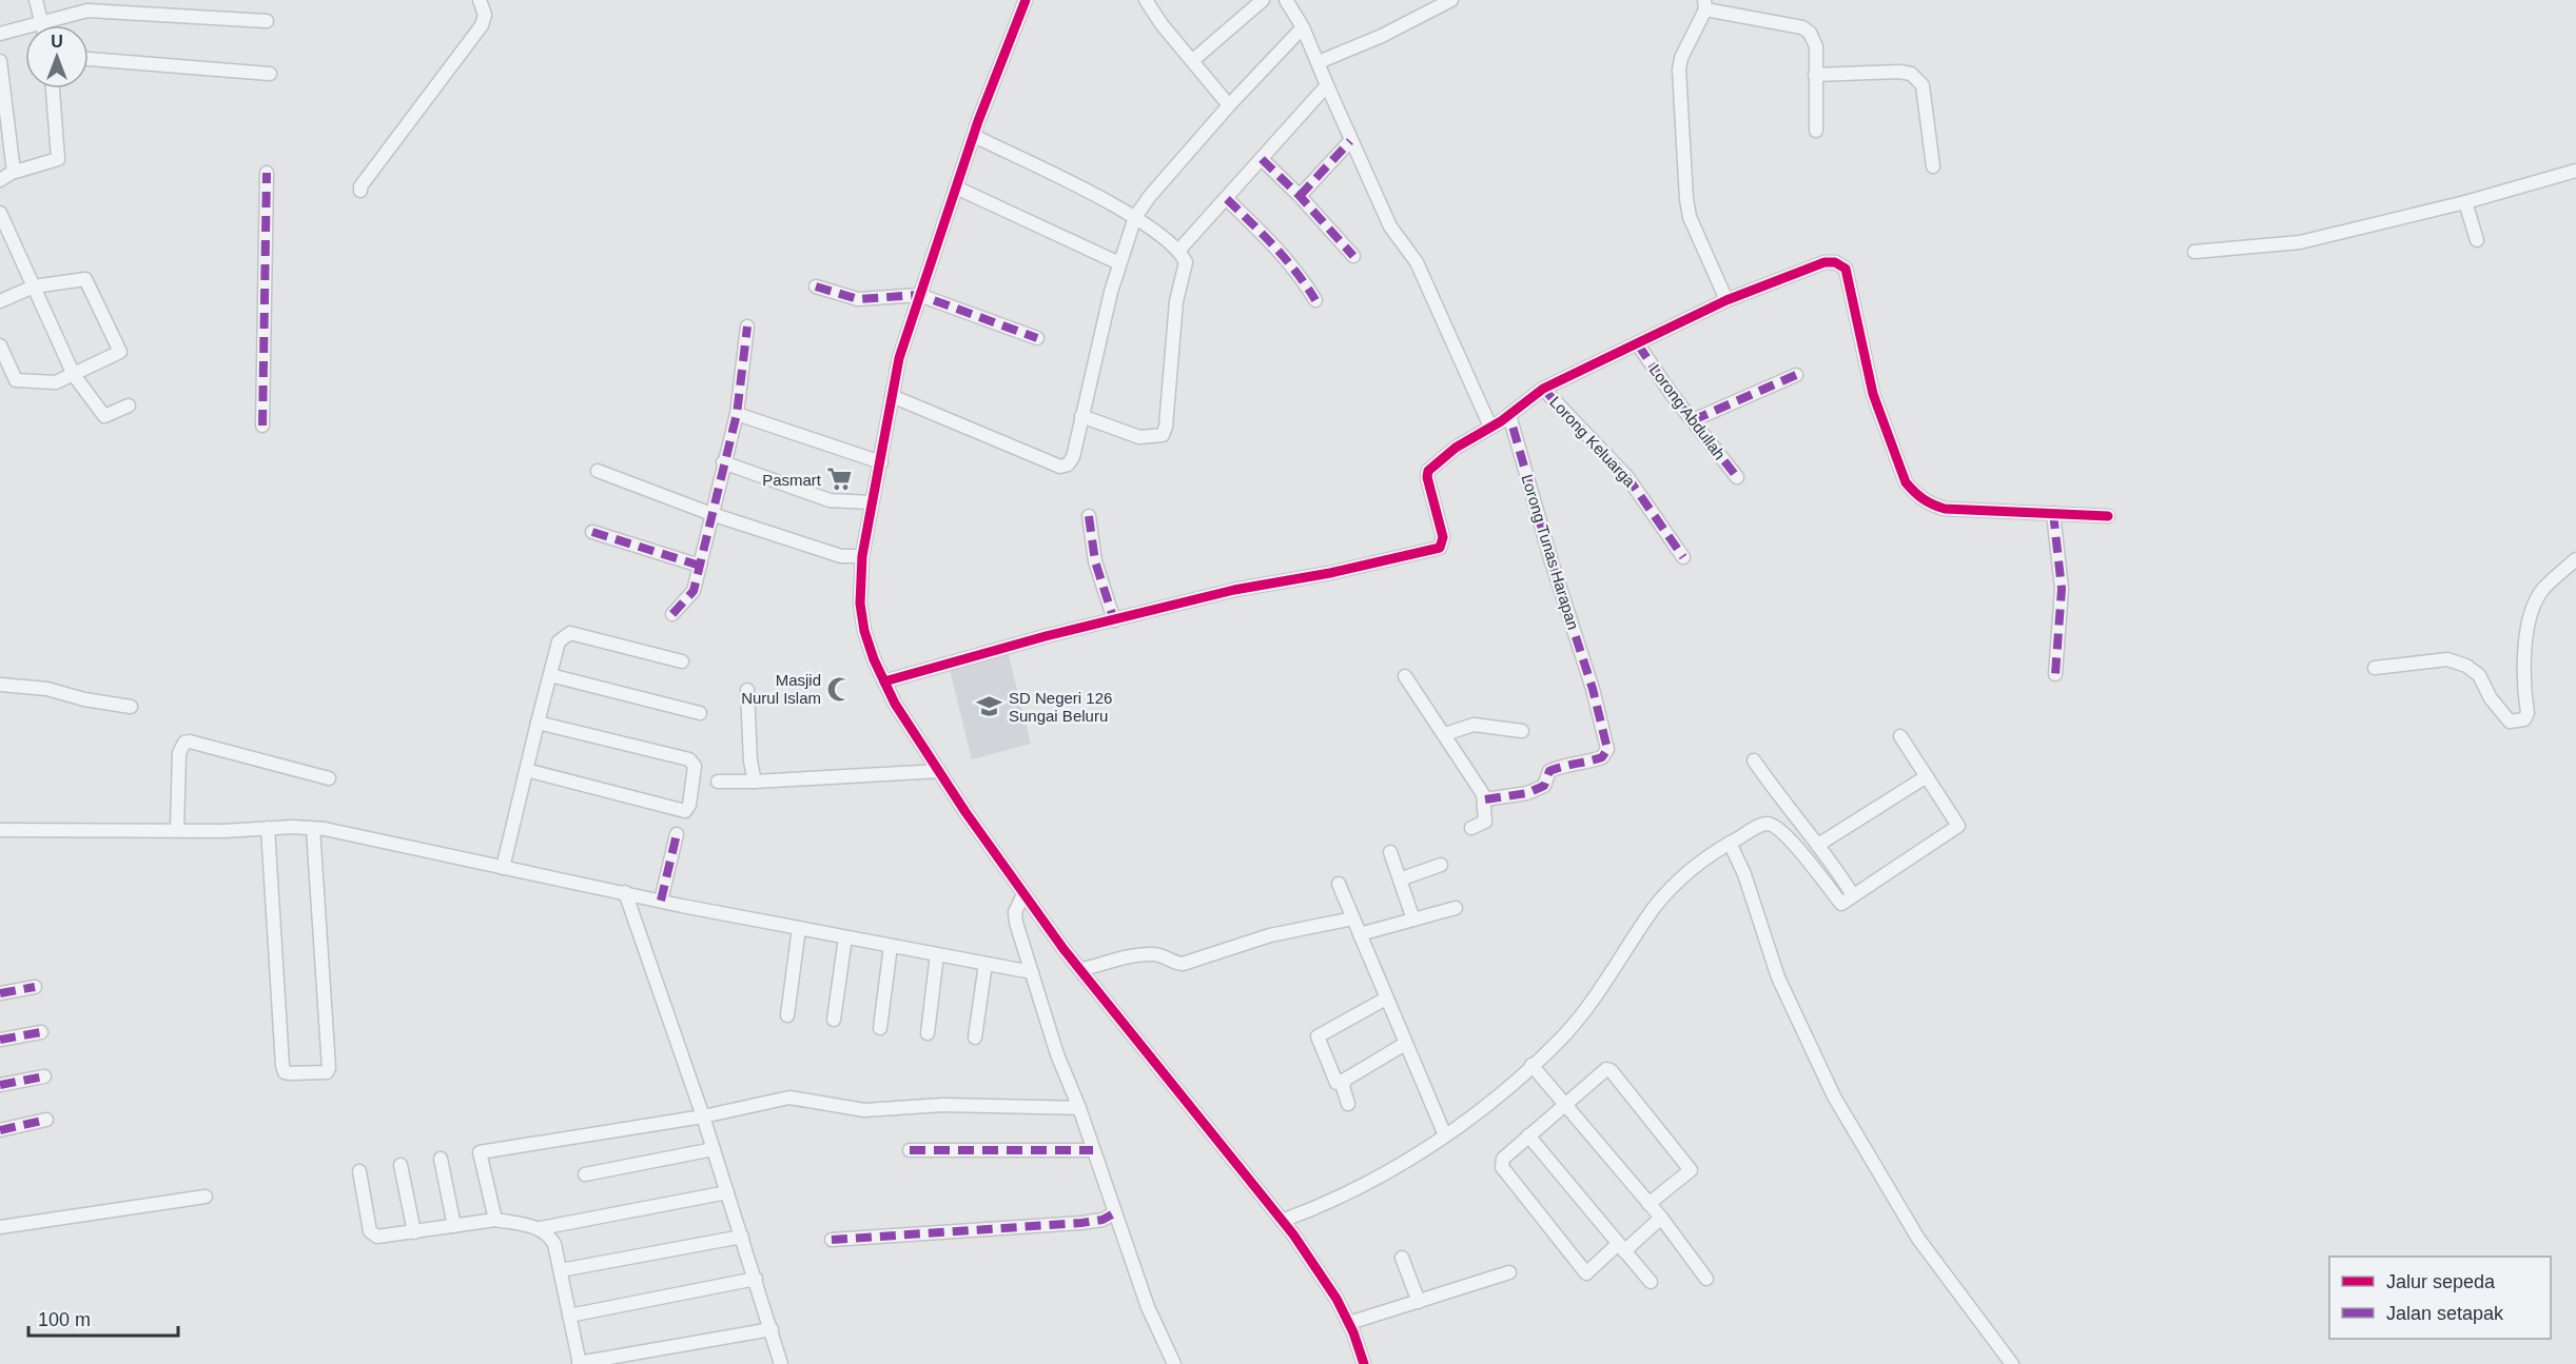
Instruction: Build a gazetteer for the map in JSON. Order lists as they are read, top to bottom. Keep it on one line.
{"streets":{"street":["Lorong Abdullah","Lorong Keluarga","Lorong Tunas Harapan"]},"places":{"supermarket":["Pasmart"],"mosque":["Masjid Nurul Islam"],"school or university":["SD Negeri 126 Sungai Beluru"]},"legend":["Jalur sepeda","Jalan setapak"],"scale_bar":"100 m","north":"top"}
